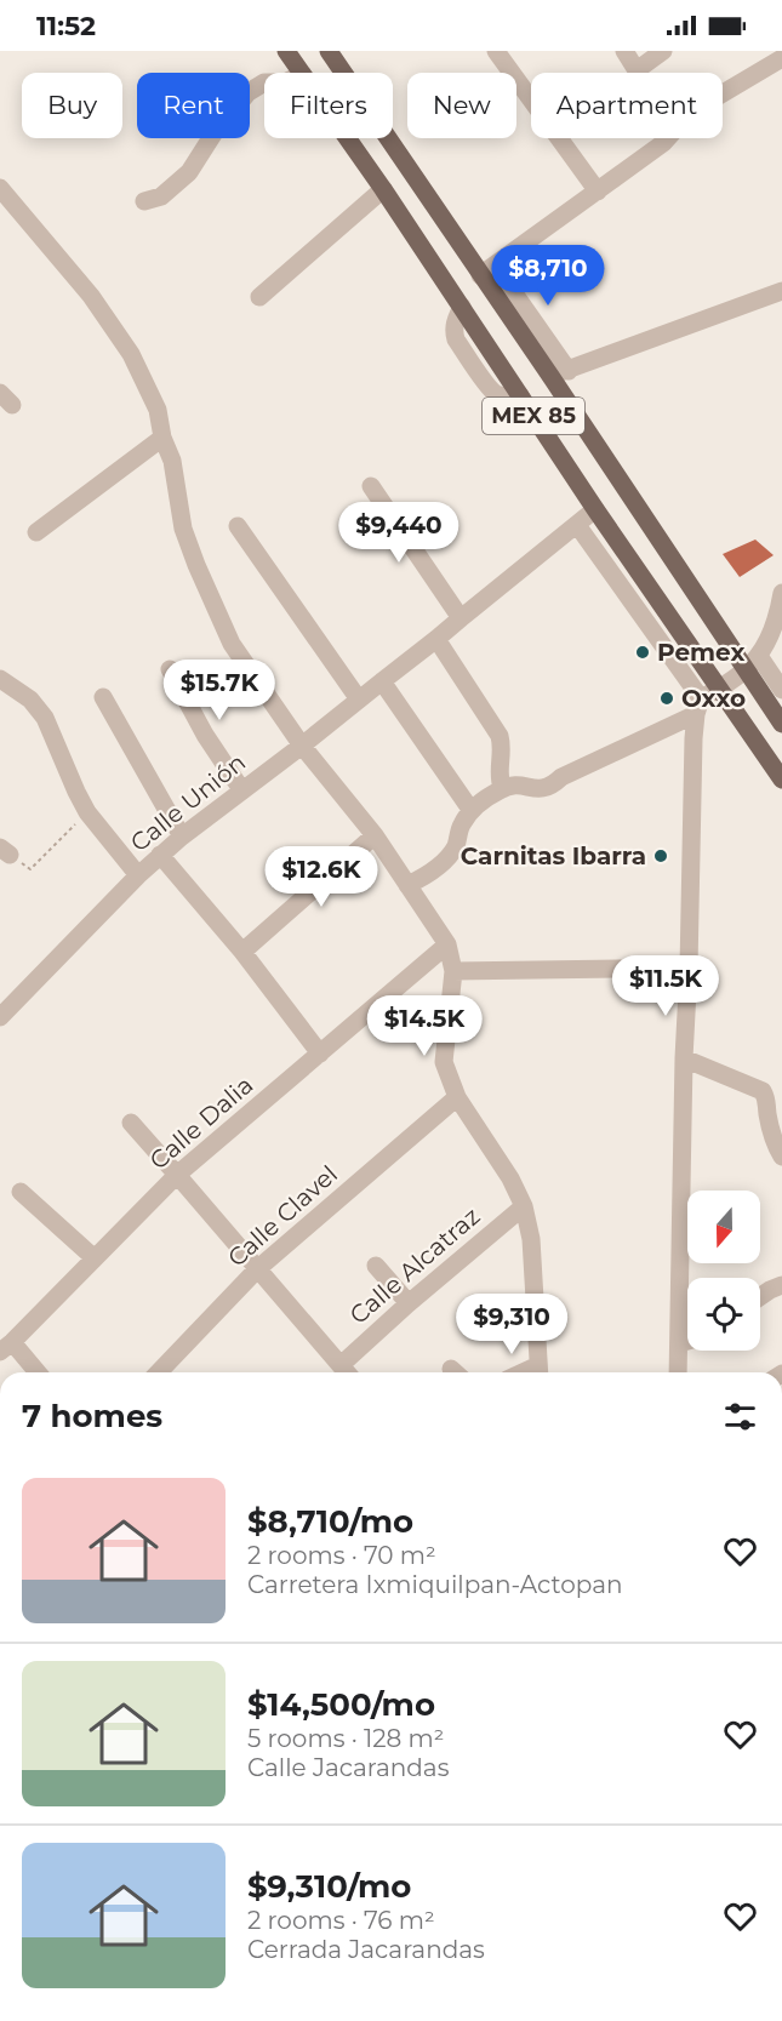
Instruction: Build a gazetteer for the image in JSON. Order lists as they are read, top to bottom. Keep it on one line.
{"streets":{"main road":["MEX 85"],"street":["Calle Unión","Calle Dalia","Calle Clavel","Calle Alcatraz"]},"crossings":[["MEX 85","Calle Unión"]],"places":["Pemex","Oxxo","Carnitas Ibarra"],"north":"bottom","page":{"status":"11:52","chip":["Buy","Rent","Filters","New","Apartment"],"price":["$8,710","$9,440","$15.7K","$12.6K","$11.5K","$14.5K","$9,310"],"heading":"7 homes","list":[{"name":"$8,710/mo","note":"2 rooms · 70 m² · Carretera Ixmiquilpan-Actopan"},{"name":"$14,500/mo","note":"5 rooms · 128 m² · Calle Jacarandas"},{"name":"$9,310/mo","note":"2 rooms · 76 m² · Cerrada Jacarandas"}]}}
